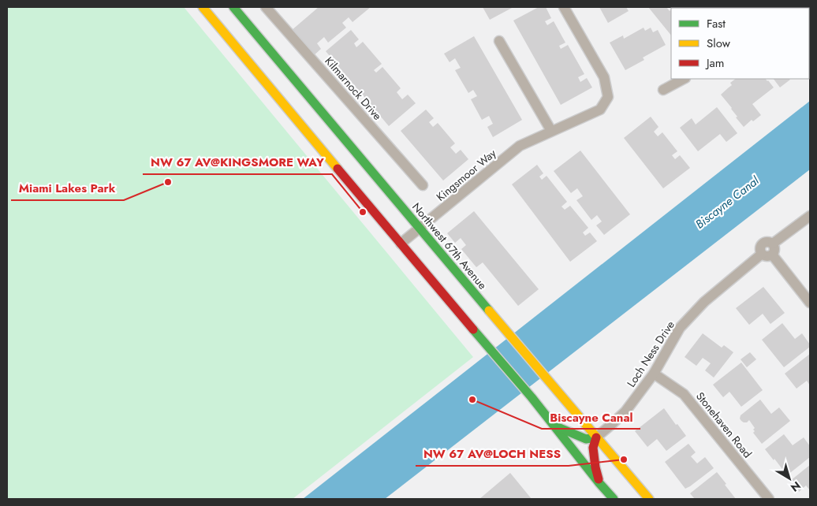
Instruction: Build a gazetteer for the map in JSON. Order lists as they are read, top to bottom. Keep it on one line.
{"streets":{"main road":["Northwest 67th Avenue"],"street":["Kilmarnock Drive","Kingsmoor Way","Loch Ness Drive","Stonehaven Road"]},"crossings":[["Kingsmoor Way","Northwest 67th Avenue"],["Northwest 67th Avenue","Loch Ness Drive"],["Loch Ness Drive","Stonehaven Road"]],"water":["Biscayne Canal"],"places":["Miami Lakes Park","NW 67 AV@KINGSMORE WAY","Biscayne Canal","NW 67 AV@LOCH NESS"],"legend":["Fast","Slow","Jam"],"north":"bottom right"}
